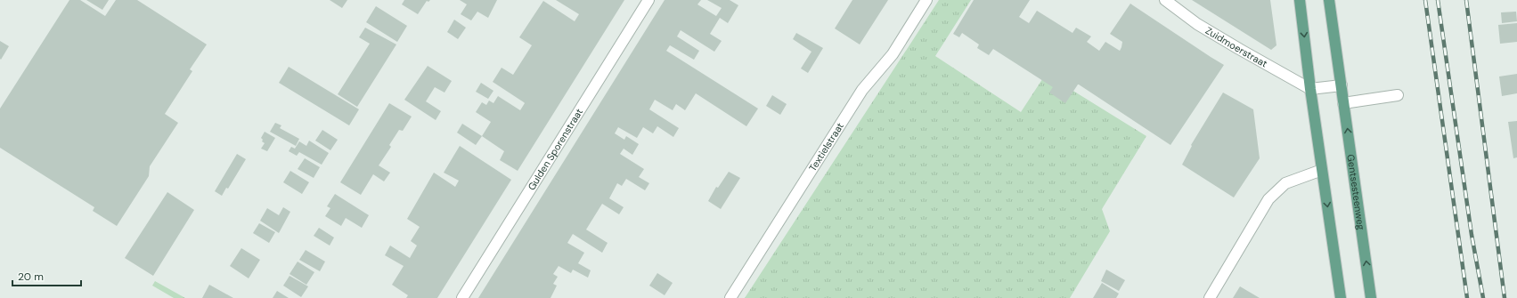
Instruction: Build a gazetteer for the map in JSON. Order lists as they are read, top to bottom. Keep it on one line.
{"streets":{"main road":["Gentsesteenweg"],"street":["Zuidmoerstraat","Textielstraat","Gulden Sporenstraat"]},"scale_bar":"20 m"}
